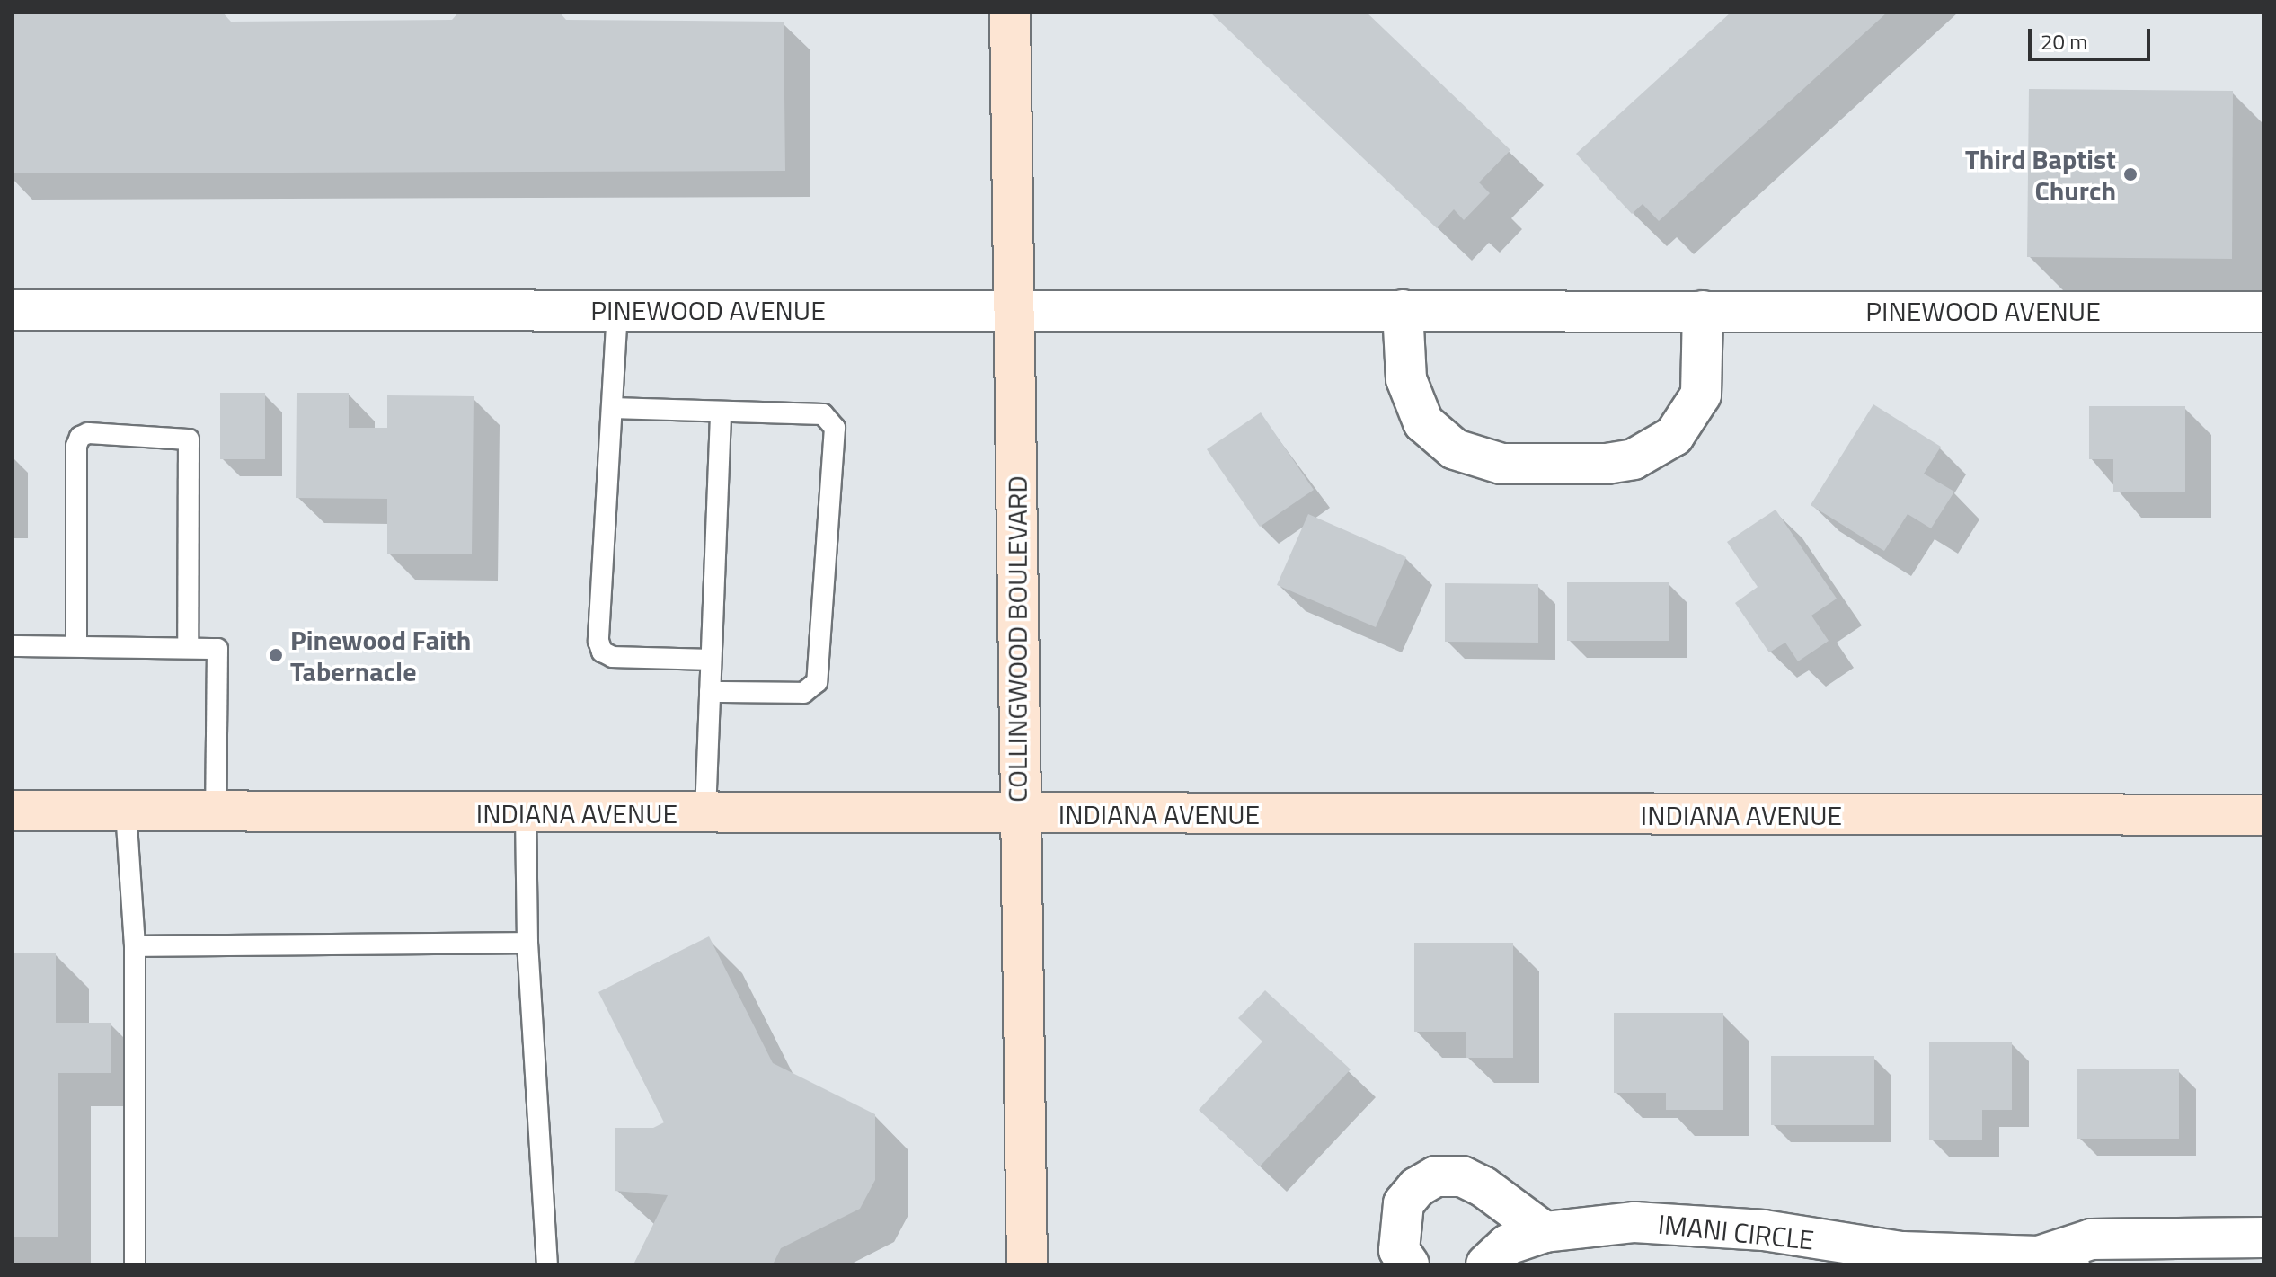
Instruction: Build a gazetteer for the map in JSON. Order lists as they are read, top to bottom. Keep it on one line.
{"streets":{"street":["PINEWOOD AVENUE","COLLINGWOOD BOULEVARD","INDIANA AVENUE","IMANI CIRCLE"]},"crossings":[["PINEWOOD AVENUE","COLLINGWOOD BOULEVARD"],["COLLINGWOOD BOULEVARD","INDIANA AVENUE"]],"places":["Third Baptist Church","Pinewood Faith Tabernacle"],"scale_bar":"20 m"}
